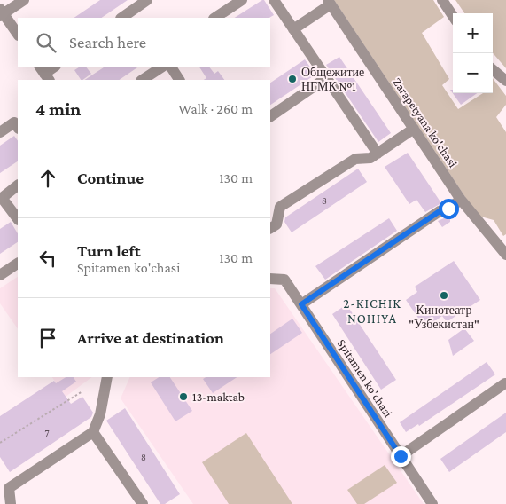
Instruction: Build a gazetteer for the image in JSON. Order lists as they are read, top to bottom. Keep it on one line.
{"streets":{"street":["Zarapetyana ko'chasi","Spitamen ko'chasi"]},"districts":["2-KICHIK NOHIYA"],"places":["Общежитие НГМК №1","Кинотеатр \"Узбекистан\"","13-maktab"],"house_numbers":["8","7","8"],"page":{"map_buttons":["+","−"],"search":"Search here","heading":["4 min","Walk · 260 m"],"list":[["Continue","130 m"],["Turn left","Spitamen ko'chasi","130 m"],"Arrive at destination"]}}
